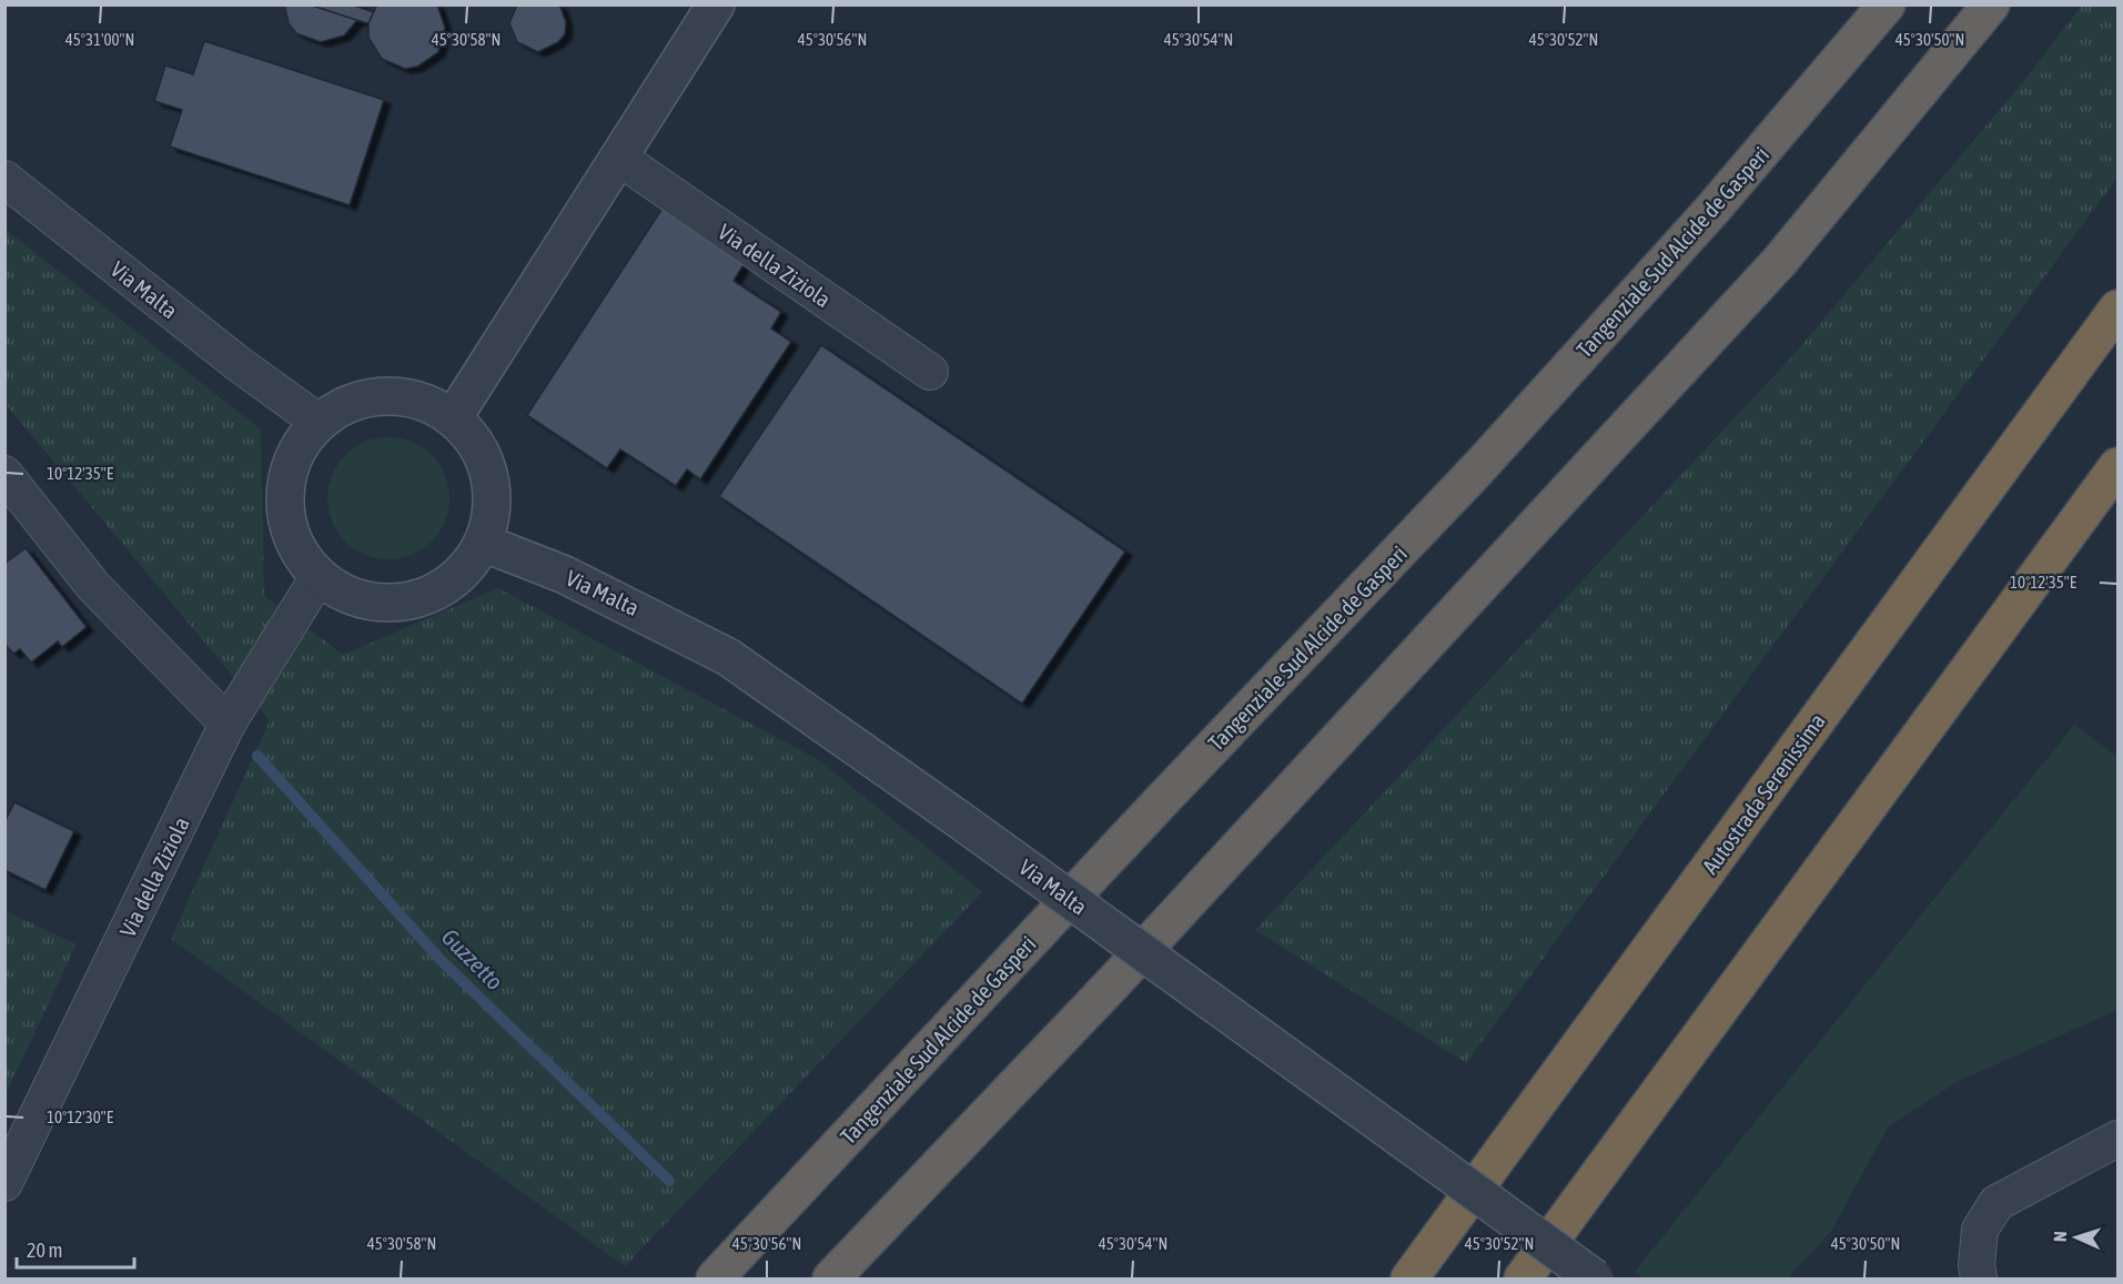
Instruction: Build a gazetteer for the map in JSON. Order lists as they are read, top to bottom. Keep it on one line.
{"streets":{"highway":["Tangenziale Sud Alcide de Gasperi","Autostrada Serenissima"],"street":["Via della Ziziola","Via Malta"]},"crossings":[["Via della Ziziola","Via Malta"]],"water":["Guzzetto"],"scale_bar":"20 m","north":"left","coordinates":["45°31'00\"N","45°30'58\"N","45°30'56\"N","45°30'54\"N","45°30'52\"N","45°30'50\"N","10°12'35\"E","10°12'30\"E"]}
